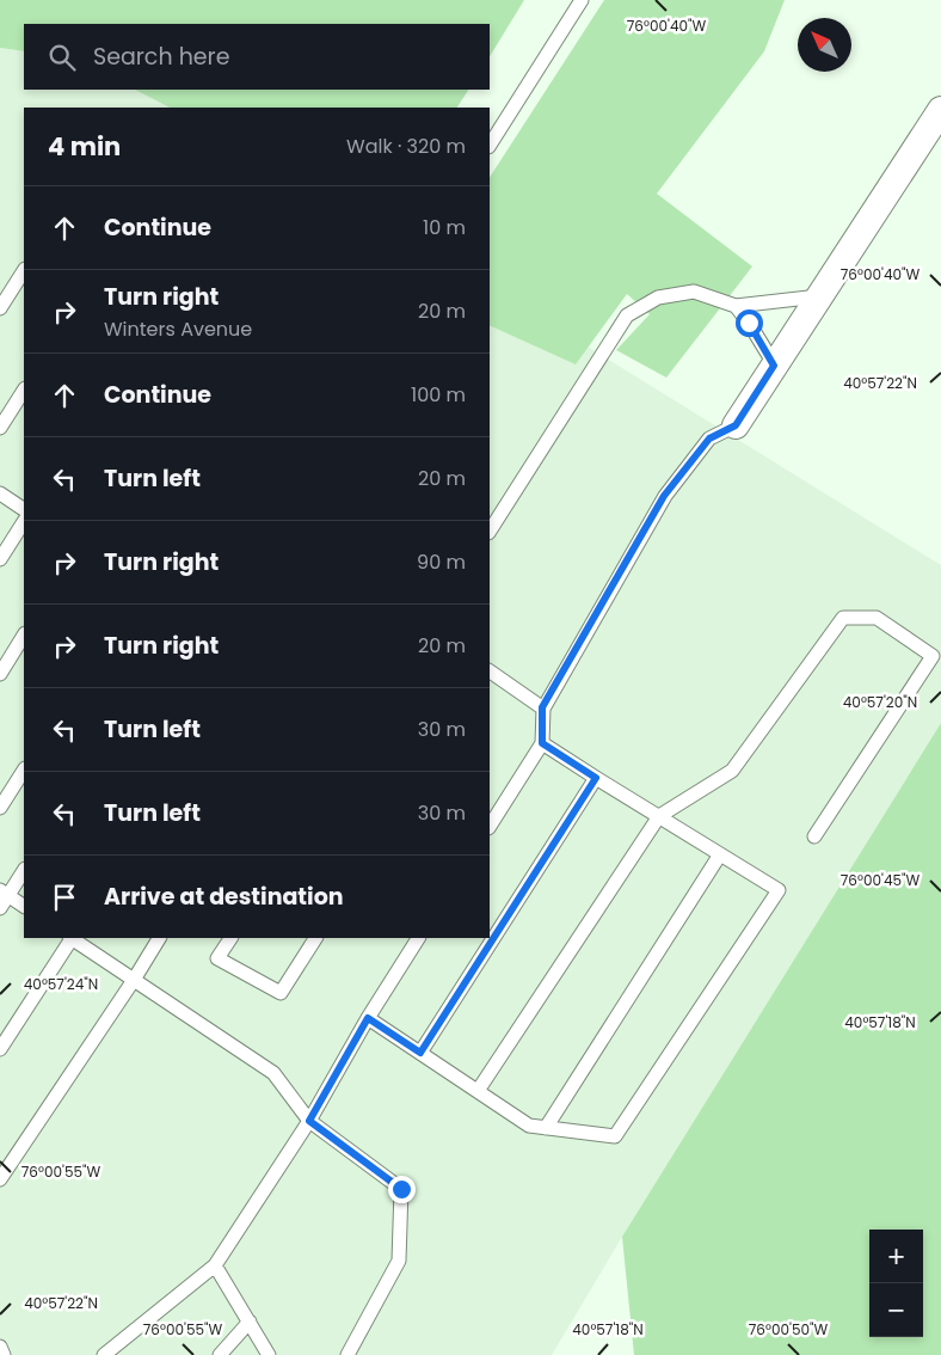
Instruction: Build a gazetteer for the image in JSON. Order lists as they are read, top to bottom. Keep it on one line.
{"north":"top left","page":{"search":"Search here","heading":["4 min","Walk · 320 m"],"list":[["Continue","10 m"],["Turn right","Winters Avenue","20 m"],["Continue","100 m"],["Turn left","20 m"],["Turn right","90 m"],["Turn right","20 m"],["Turn left","30 m"],["Turn left","30 m"],"Arrive at destination"],"map_buttons":["+","−"]},"coordinates":["76°00'40\"W","40°57'22\"N","40°57'20\"N","76°00'45\"W","40°57'24\"N","40°57'18\"N","76°00'55\"W","76°00'50\"W"]}
